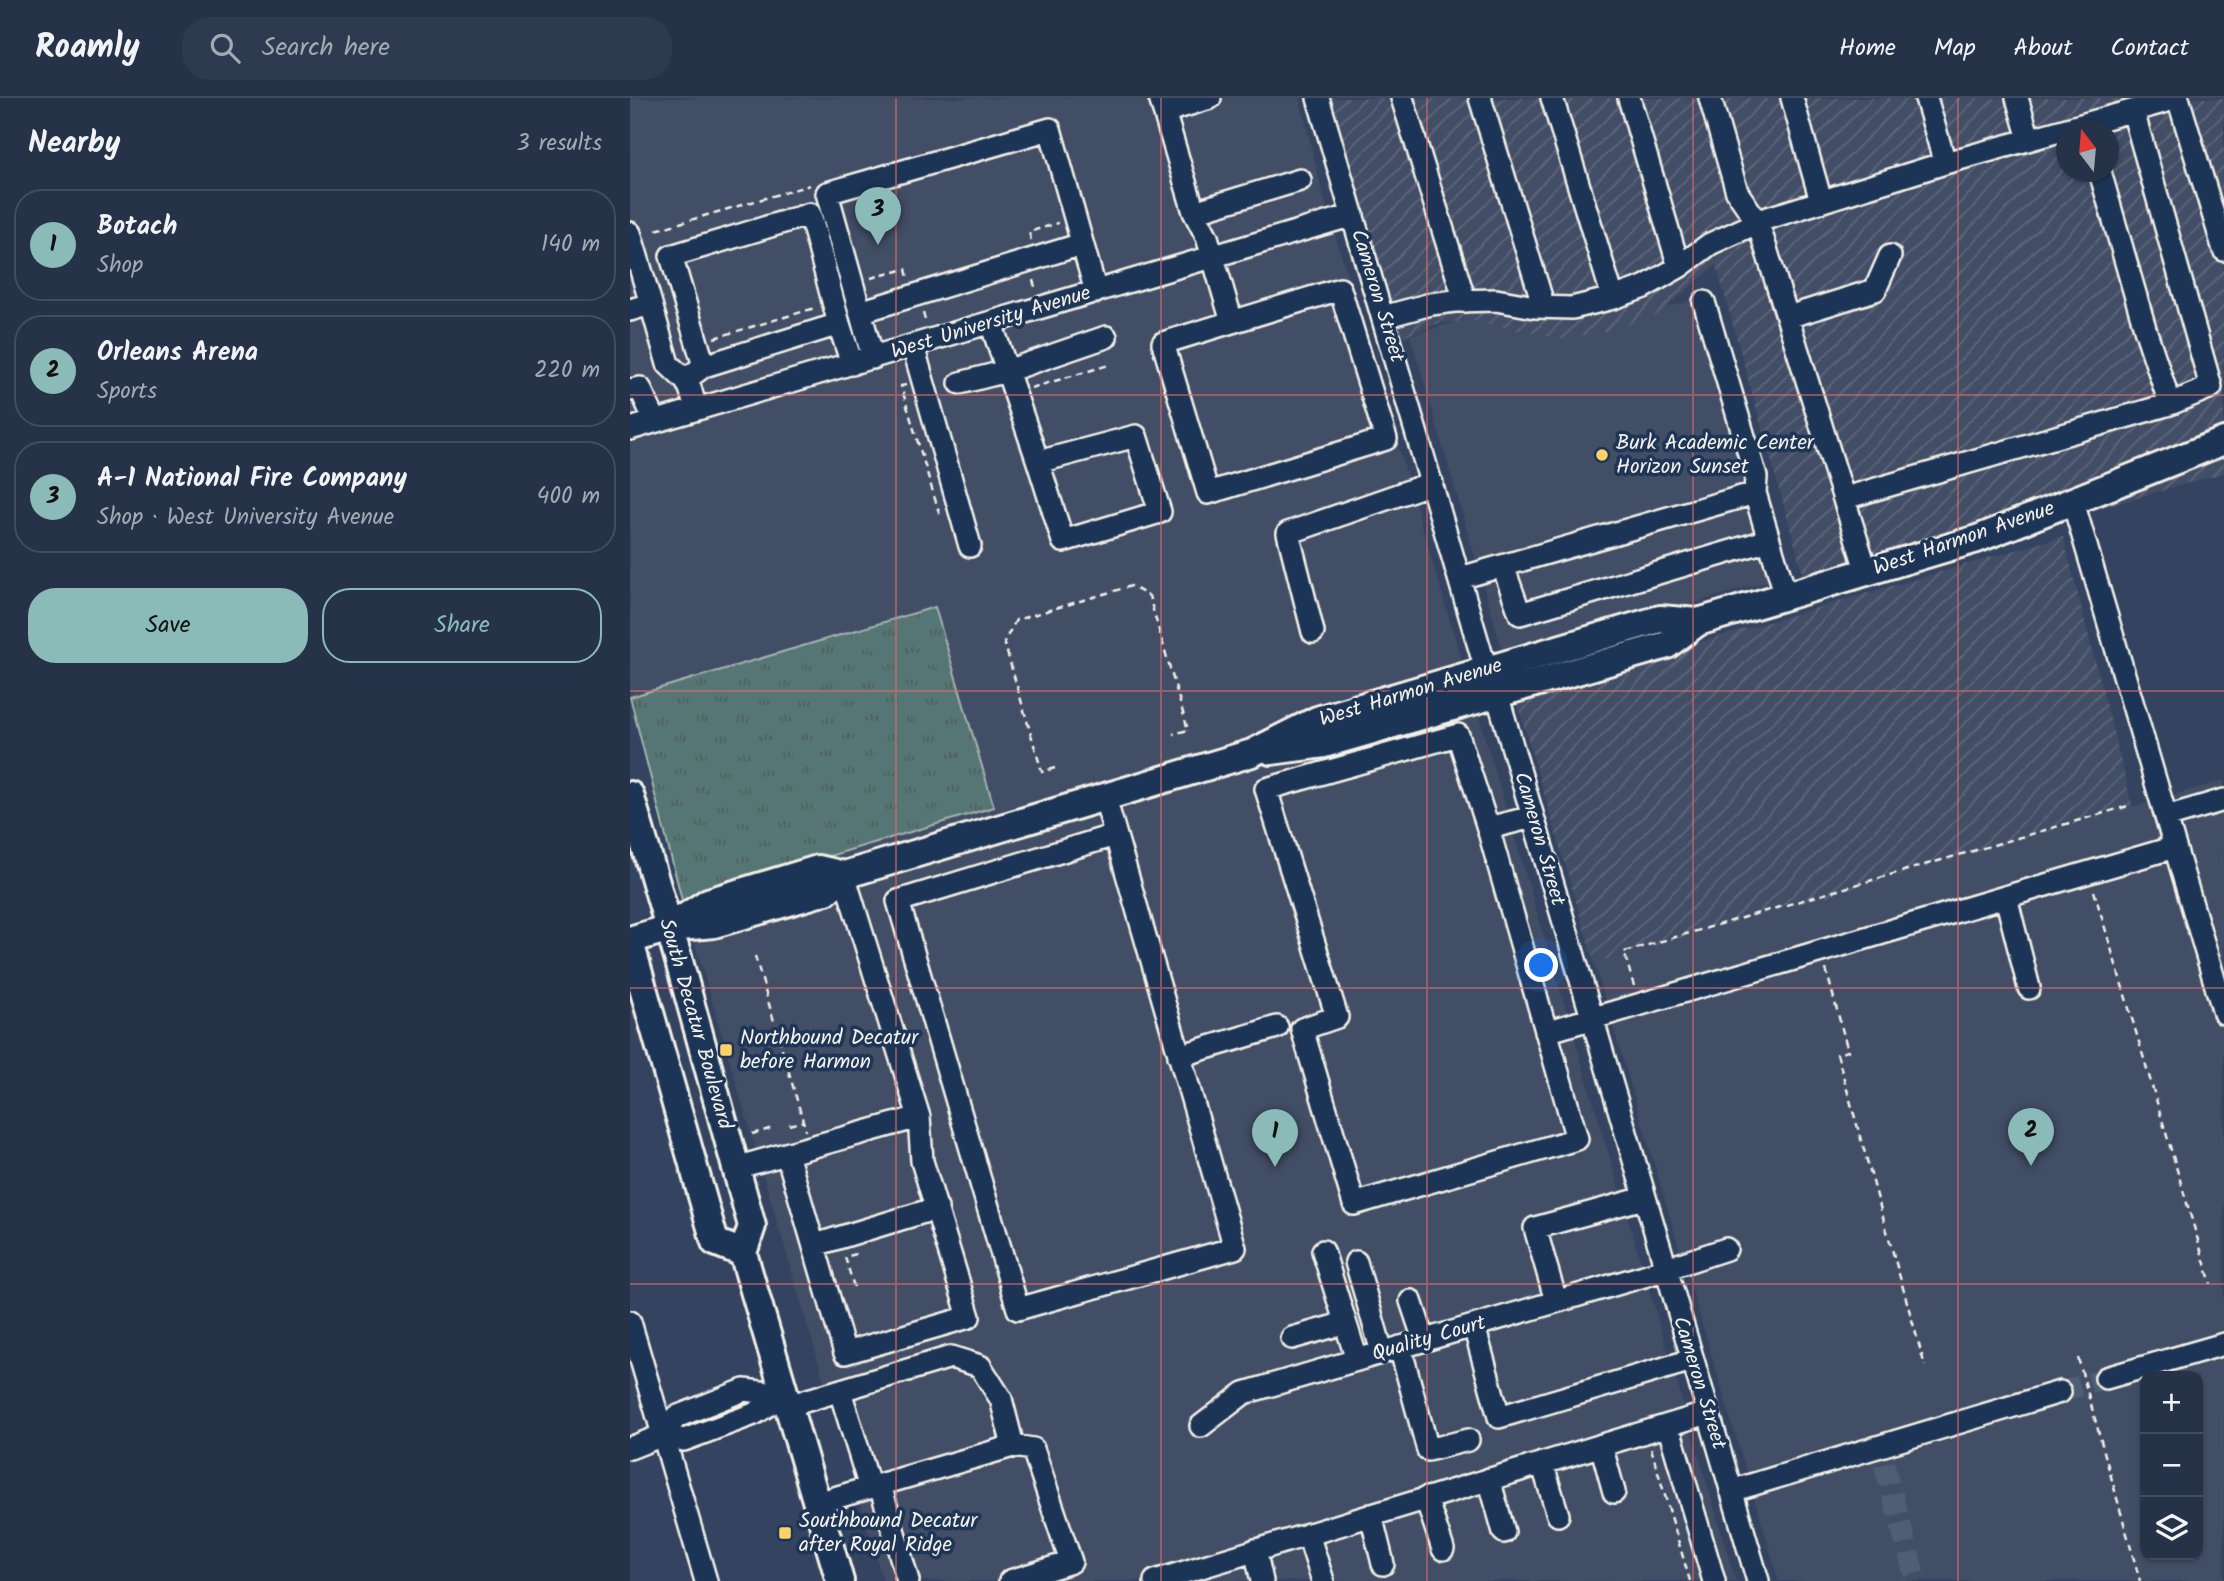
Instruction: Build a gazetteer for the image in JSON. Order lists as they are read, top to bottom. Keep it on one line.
{"streets":{"main road":["West Harmon Avenue","South Decatur Boulevard"],"street":["Cameron Street","West University Avenue","Quality Court"]},"crossings":[["Cameron Street","West University Avenue"],["Cameron Street","West Harmon Avenue"],["Cameron Street","Quality Court"],["West Harmon Avenue","South Decatur Boulevard"]],"places":{"other":["Burk Academic Center Horizon Sunset"],"transit":["Northbound Decatur before Harmon","Southbound Decatur after Royal Ridge"]},"north":"top","page":{"header":"Roamly","search":"Search here","nav":["Home","Map","About","Contact"],"heading":["Nearby","3 results"],"pins":["3","2","1"],"list":[{"mark":"1","name":"Botach","note":"Shop","value":"140 m"},{"mark":"2","name":"Orleans Arena","note":"Sports","value":"220 m"},{"mark":"3","name":"A-1 National Fire Company","note":"Shop · West University Avenue","value":"400 m"}],"buttons":["Save","Share"],"map_buttons":["+","−"]}}
